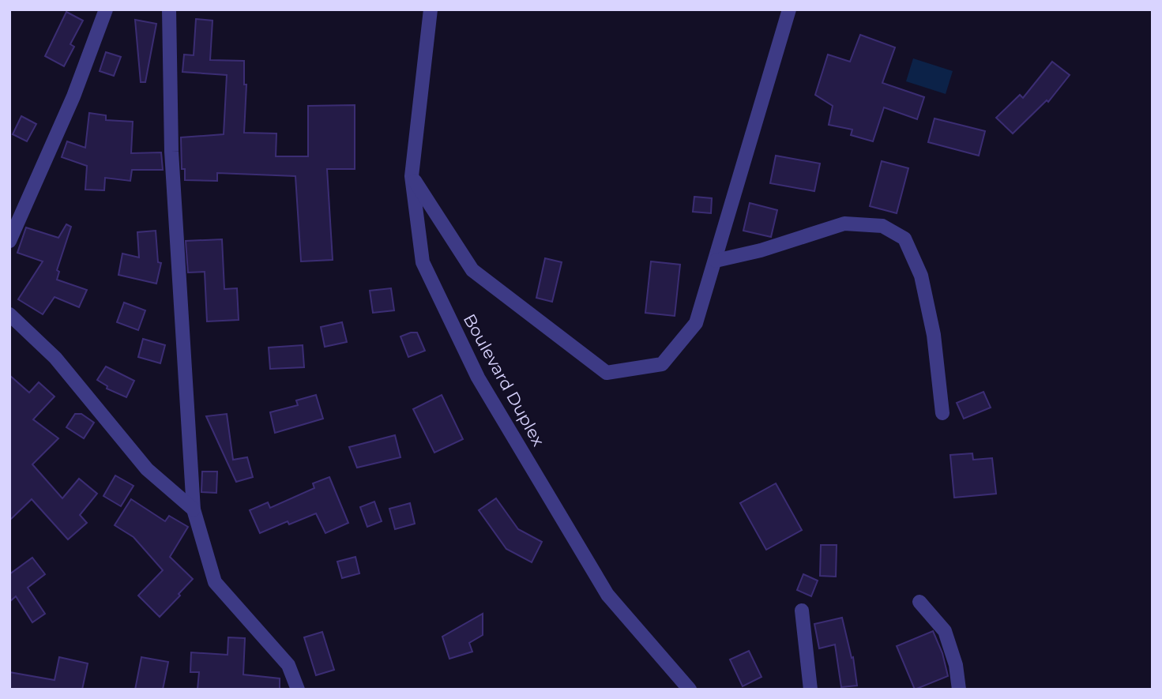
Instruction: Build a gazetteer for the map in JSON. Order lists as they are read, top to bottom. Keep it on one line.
{"streets":{"street":["Boulevard Duplex"]}}
